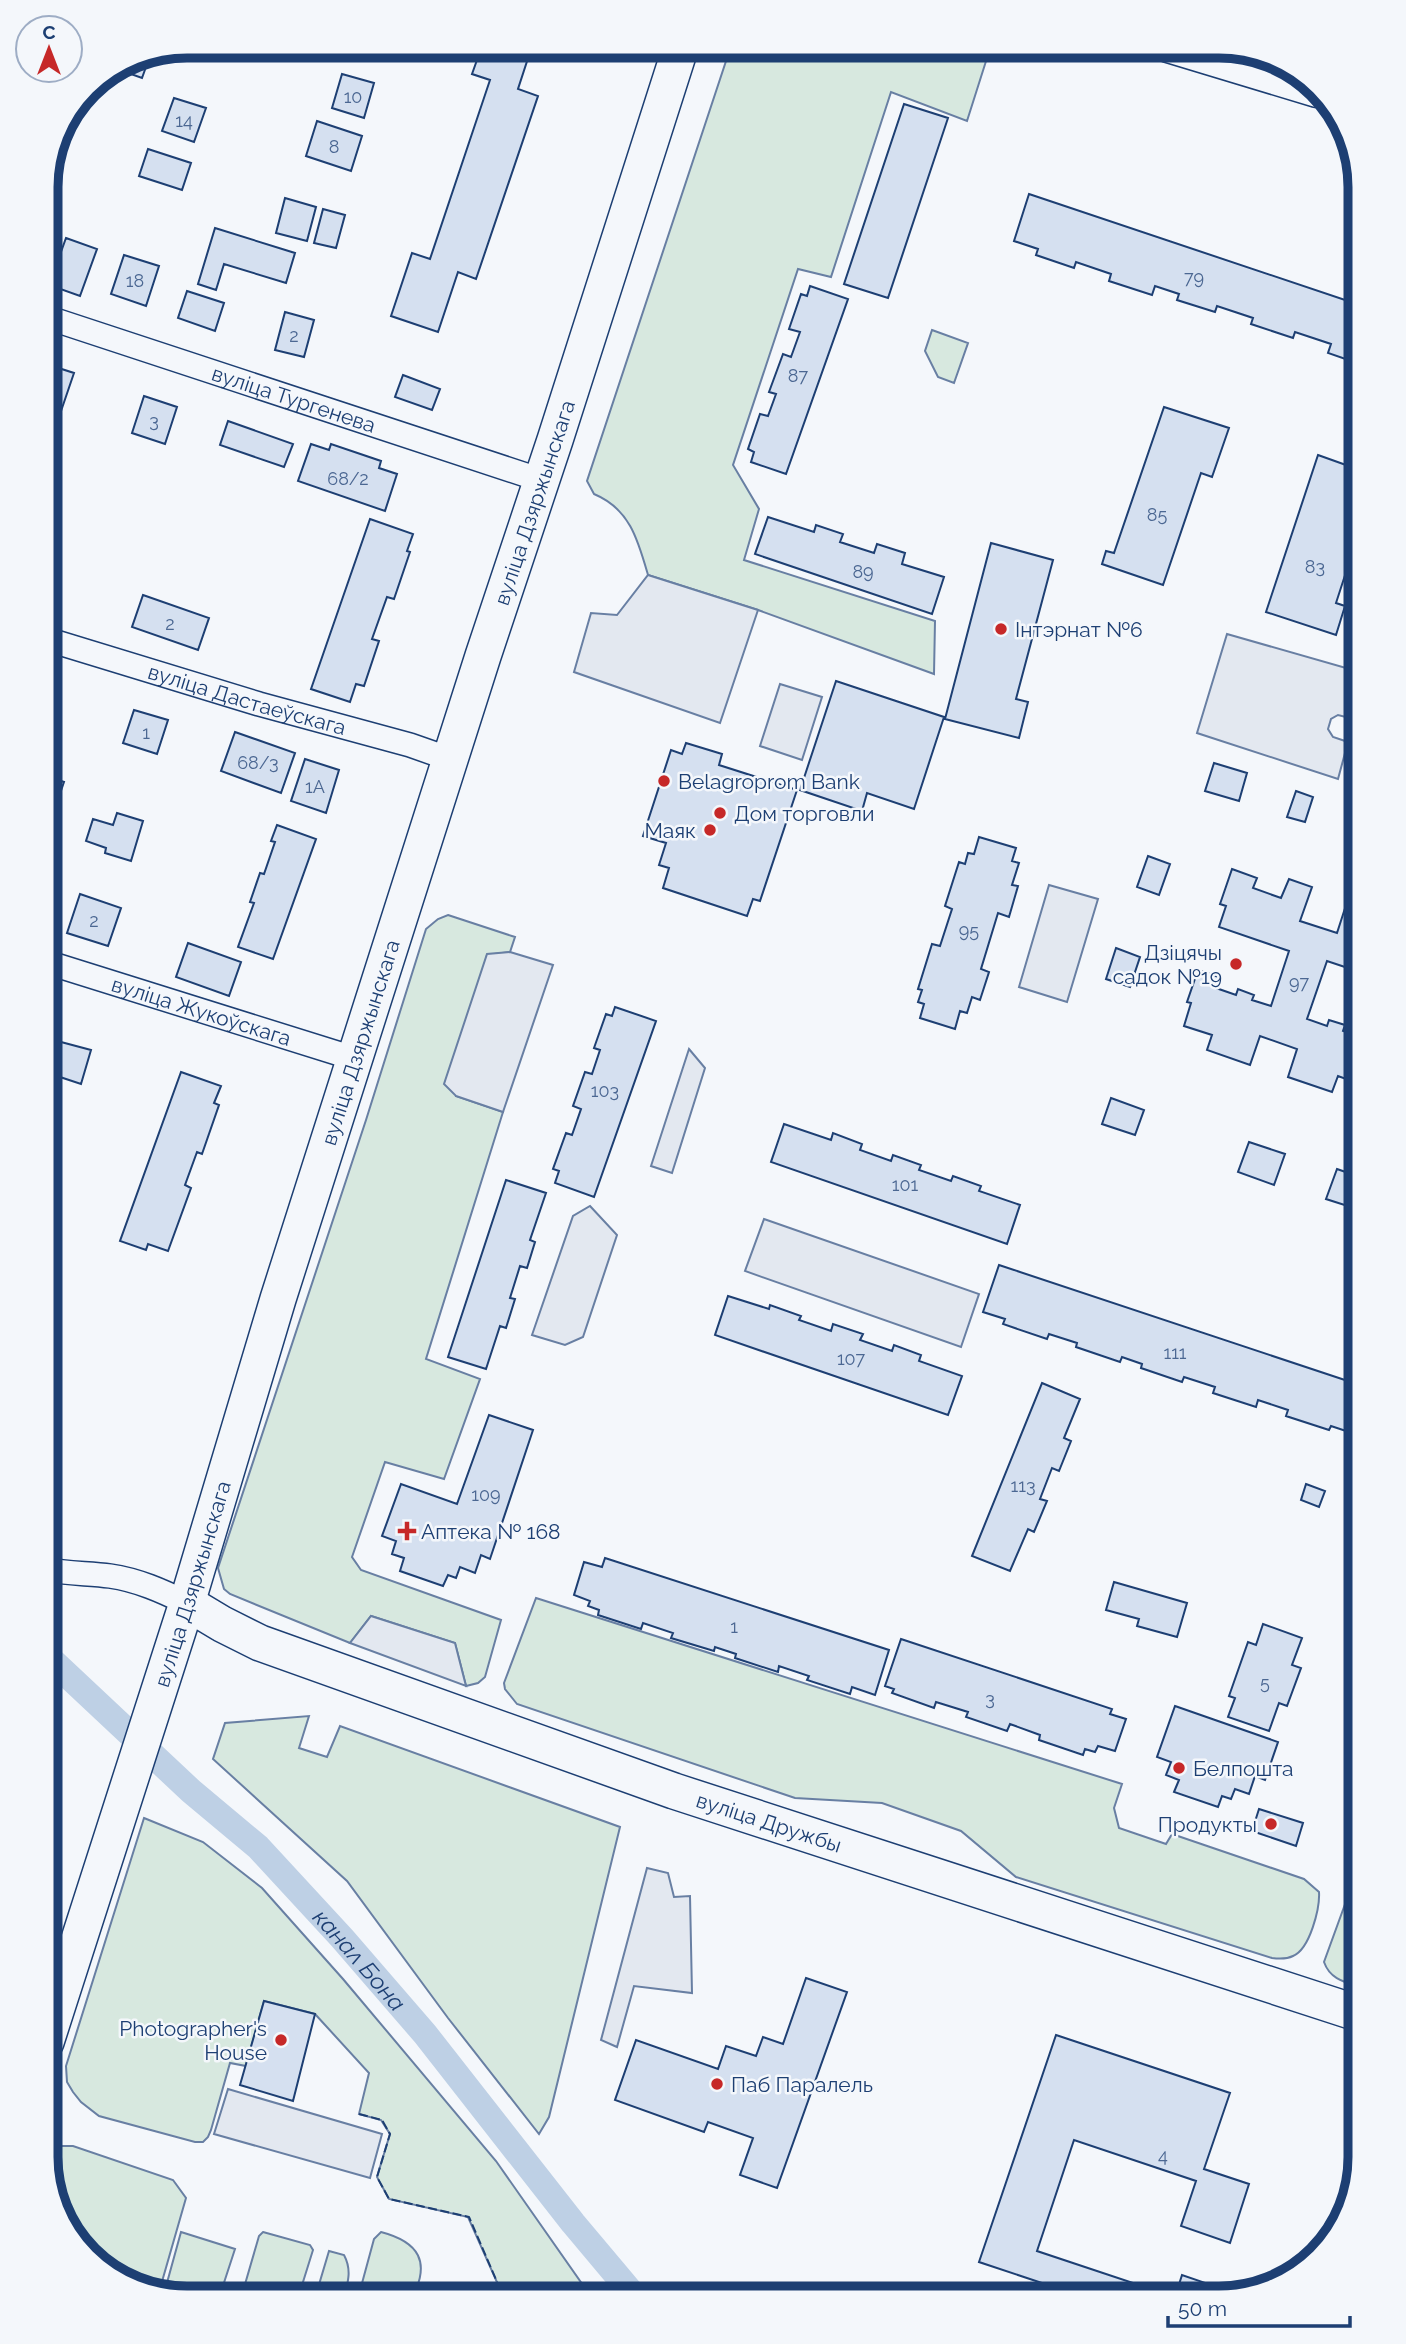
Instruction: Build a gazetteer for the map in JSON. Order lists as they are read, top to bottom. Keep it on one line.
{"streets":{"main road":["вуліца Дзяржынскага","вуліца Дружбы"],"street":["вуліца Тургенева","вуліца Дастаеўскага","вуліца Жукоўскага"]},"crossings":[["вуліца Тургенева","вуліца Дзяржынскага"],["вуліца Дзяржынскага","вуліца Дастаеўскага"],["вуліца Дзяржынскага","вуліца Жукоўскага"],["вуліца Дзяржынскага","вуліца Дружбы"]],"water":["канал Бона"],"places":{"other":["Інтэрнат №6","Belagroprom Bank","Дом торговли","Маяк","Дзіцячы садок №19","Белпошта","Продукты","Photographer's House","Паб Паралель"],"health":["Аптека № 168"]},"house_numbers":["10","14","8","79","18","2","87","3","68/2","85","83","89","2","1","68/3","1А","2","95","97","103","101","111","107","113","109","1","5","3","4"],"scale_bar":"50 m","north":"top"}
